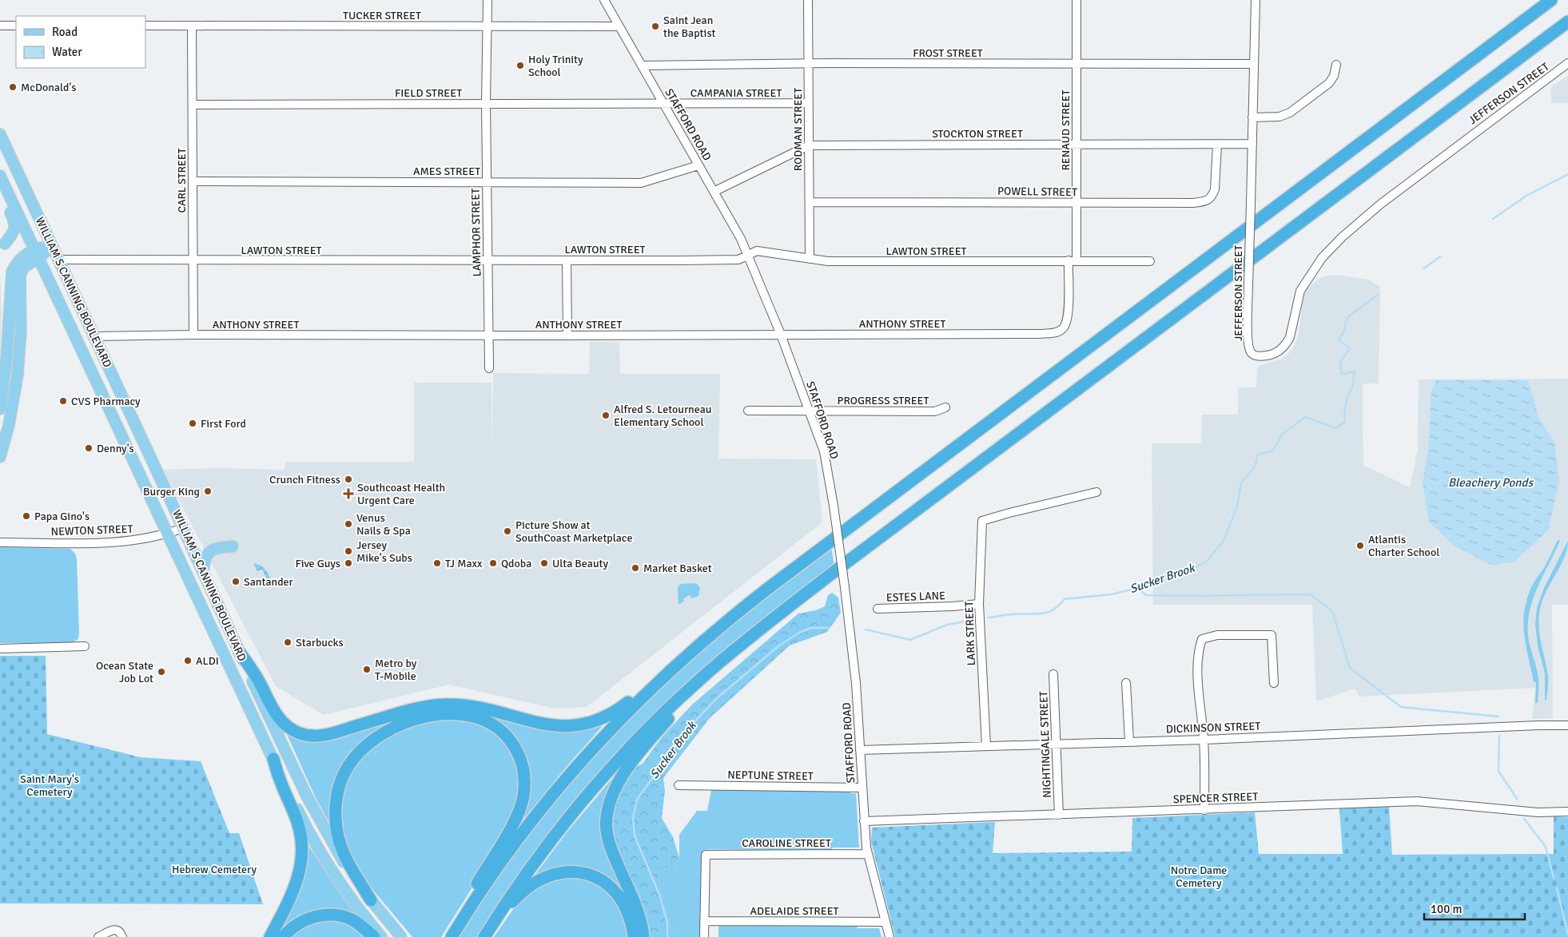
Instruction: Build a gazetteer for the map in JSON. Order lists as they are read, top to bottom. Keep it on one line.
{"streets":{"main road":["WILLIAM S CANNING BOULEVARD"],"street":["TUCKER STREET","FROST STREET","FIELD STREET","CAMPANIA STREET","JEFFERSON STREET","STAFFORD ROAD","RODMAN STREET","RENAUD STREET","STOCKTON STREET","AMES STREET","CARL STREET","POWELL STREET","LAMPHOR STREET","LAWTON STREET","ANTHONY STREET","PROGRESS STREET","NEWTON STREET","ESTES LANE","LARK STREET","DICKINSON STREET","NIGHTINGALE STREET","NEPTUNE STREET","SPENCER STREET","CAROLINE STREET","ADELAIDE STREET"]},"crossings":[["TUCKER STREET","STAFFORD ROAD"],["TUCKER STREET","CARL STREET"],["TUCKER STREET","LAMPHOR STREET"],["FROST STREET","JEFFERSON STREET"],["FROST STREET","STAFFORD ROAD"],["FROST STREET","RODMAN STREET"],["FROST STREET","RENAUD STREET"],["FIELD STREET","CAMPANIA STREET"],["FIELD STREET","STAFFORD ROAD"],["FIELD STREET","CARL STREET"],["FIELD STREET","LAMPHOR STREET"],["CAMPANIA STREET","STAFFORD ROAD"],["CAMPANIA STREET","RODMAN STREET"],["JEFFERSON STREET","STOCKTON STREET"],["STAFFORD ROAD","STOCKTON STREET"],["STAFFORD ROAD","AMES STREET"],["STAFFORD ROAD","LAWTON STREET"],["STAFFORD ROAD","ANTHONY STREET"],["STAFFORD ROAD","PROGRESS STREET"],["STAFFORD ROAD","DICKINSON STREET"],["STAFFORD ROAD","NEPTUNE STREET"],["STAFFORD ROAD","SPENCER STREET"],["STAFFORD ROAD","CAROLINE STREET"],["STAFFORD ROAD","ADELAIDE STREET"],["RODMAN STREET","STOCKTON STREET"],["RODMAN STREET","POWELL STREET"],["RODMAN STREET","LAWTON STREET"],["RENAUD STREET","STOCKTON STREET"],["RENAUD STREET","POWELL STREET"],["RENAUD STREET","LAWTON STREET"],["RENAUD STREET","ANTHONY STREET"],["STOCKTON STREET","POWELL STREET"],["AMES STREET","CARL STREET"],["AMES STREET","LAMPHOR STREET"],["CARL STREET","LAWTON STREET"],["CARL STREET","ANTHONY STREET"],["LAMPHOR STREET","LAWTON STREET"],["LAMPHOR STREET","ANTHONY STREET"],["LAWTON STREET","WILLIAM S CANNING BOULEVARD"],["WILLIAM S CANNING BOULEVARD","ANTHONY STREET"],["WILLIAM S CANNING BOULEVARD","NEWTON STREET"],["ESTES LANE","LARK STREET"],["LARK STREET","DICKINSON STREET"],["DICKINSON STREET","NIGHTINGALE STREET"],["NIGHTINGALE STREET","SPENCER STREET"],["CAROLINE STREET","ADELAIDE STREET"]],"water":["Bleachery Ponds","Sucker Brook"],"parks":["Saint Mary's Cemetery","Hebrew Cemetery","Notre Dame Cemetery"],"places":{"other":["Saint Jean the Baptist","Holy Trinity School","McDonald's","CVS Pharmacy","Alfred S. Letourneau Elementary School","First Ford","Denny's","Crunch Fitness","Burger King","Papa Gino's","Venus Nails & Spa","Picture Show at SouthCoast Marketplace","Atlantis Charter School","Jersey Mike's Subs","Five Guys","TJ Maxx","Qdoba","Ulta Beauty","Market Basket","Santander","Starbucks","ALDI","Metro by T-Mobile","Ocean State Job Lot"],"health":["Southcoast Health Urgent Care"]},"legend":["Road","Water"],"scale_bar":"100 m"}
